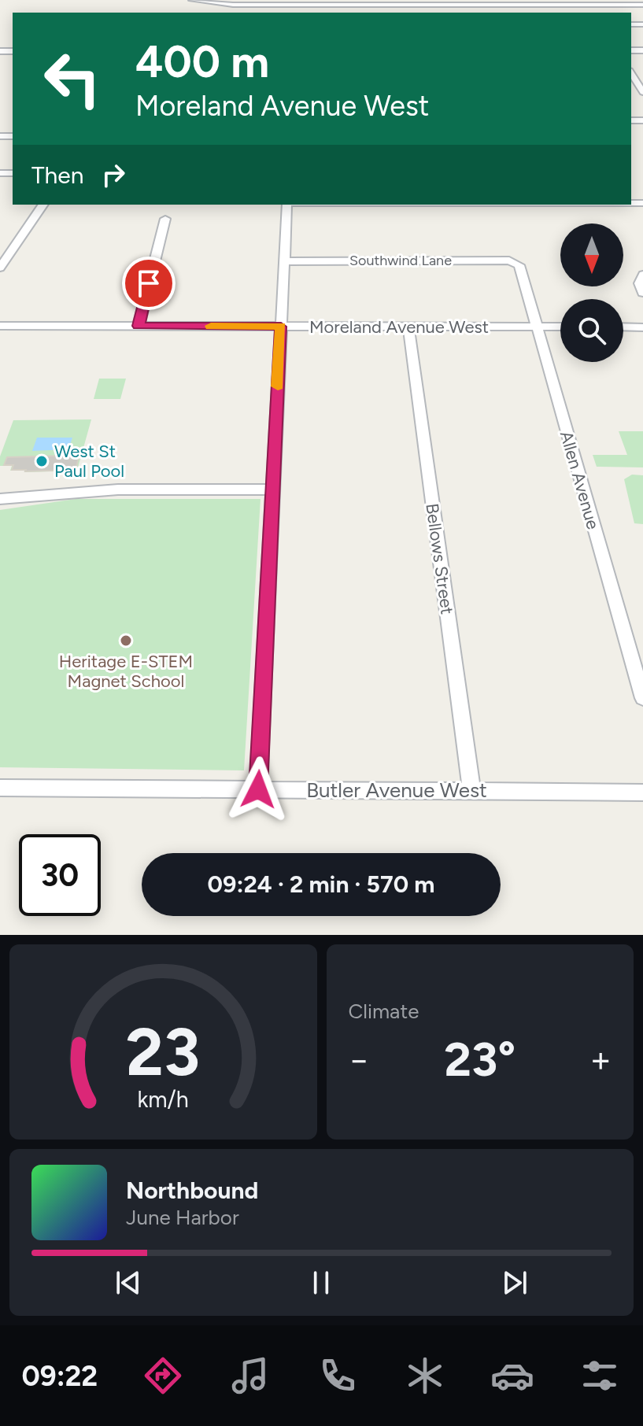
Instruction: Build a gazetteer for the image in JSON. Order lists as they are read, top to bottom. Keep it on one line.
{"streets":{"street":["Southwind Lane","Moreland Avenue West","Allen Avenue","Bellows Street","Butler Avenue West"]},"crossings":[["Southwind Lane","Allen Avenue"],["Moreland Avenue West","Allen Avenue"],["Moreland Avenue West","Bellows Street"],["Bellows Street","Butler Avenue West"]],"places":["West St Paul Pool","Heritage E-STEM Magnet School"],"north":"bottom","page":{"turn":["400 m","Moreland Avenue West"],"then":"Then","limit":"30","trip":"09:24 · 2 min · 570 m","tile":"Climate","heat":["−","23°","+"],"song":["Northbound","June Harbor"],"tabs":"09:22","gauge":["23","km/h"]}}
